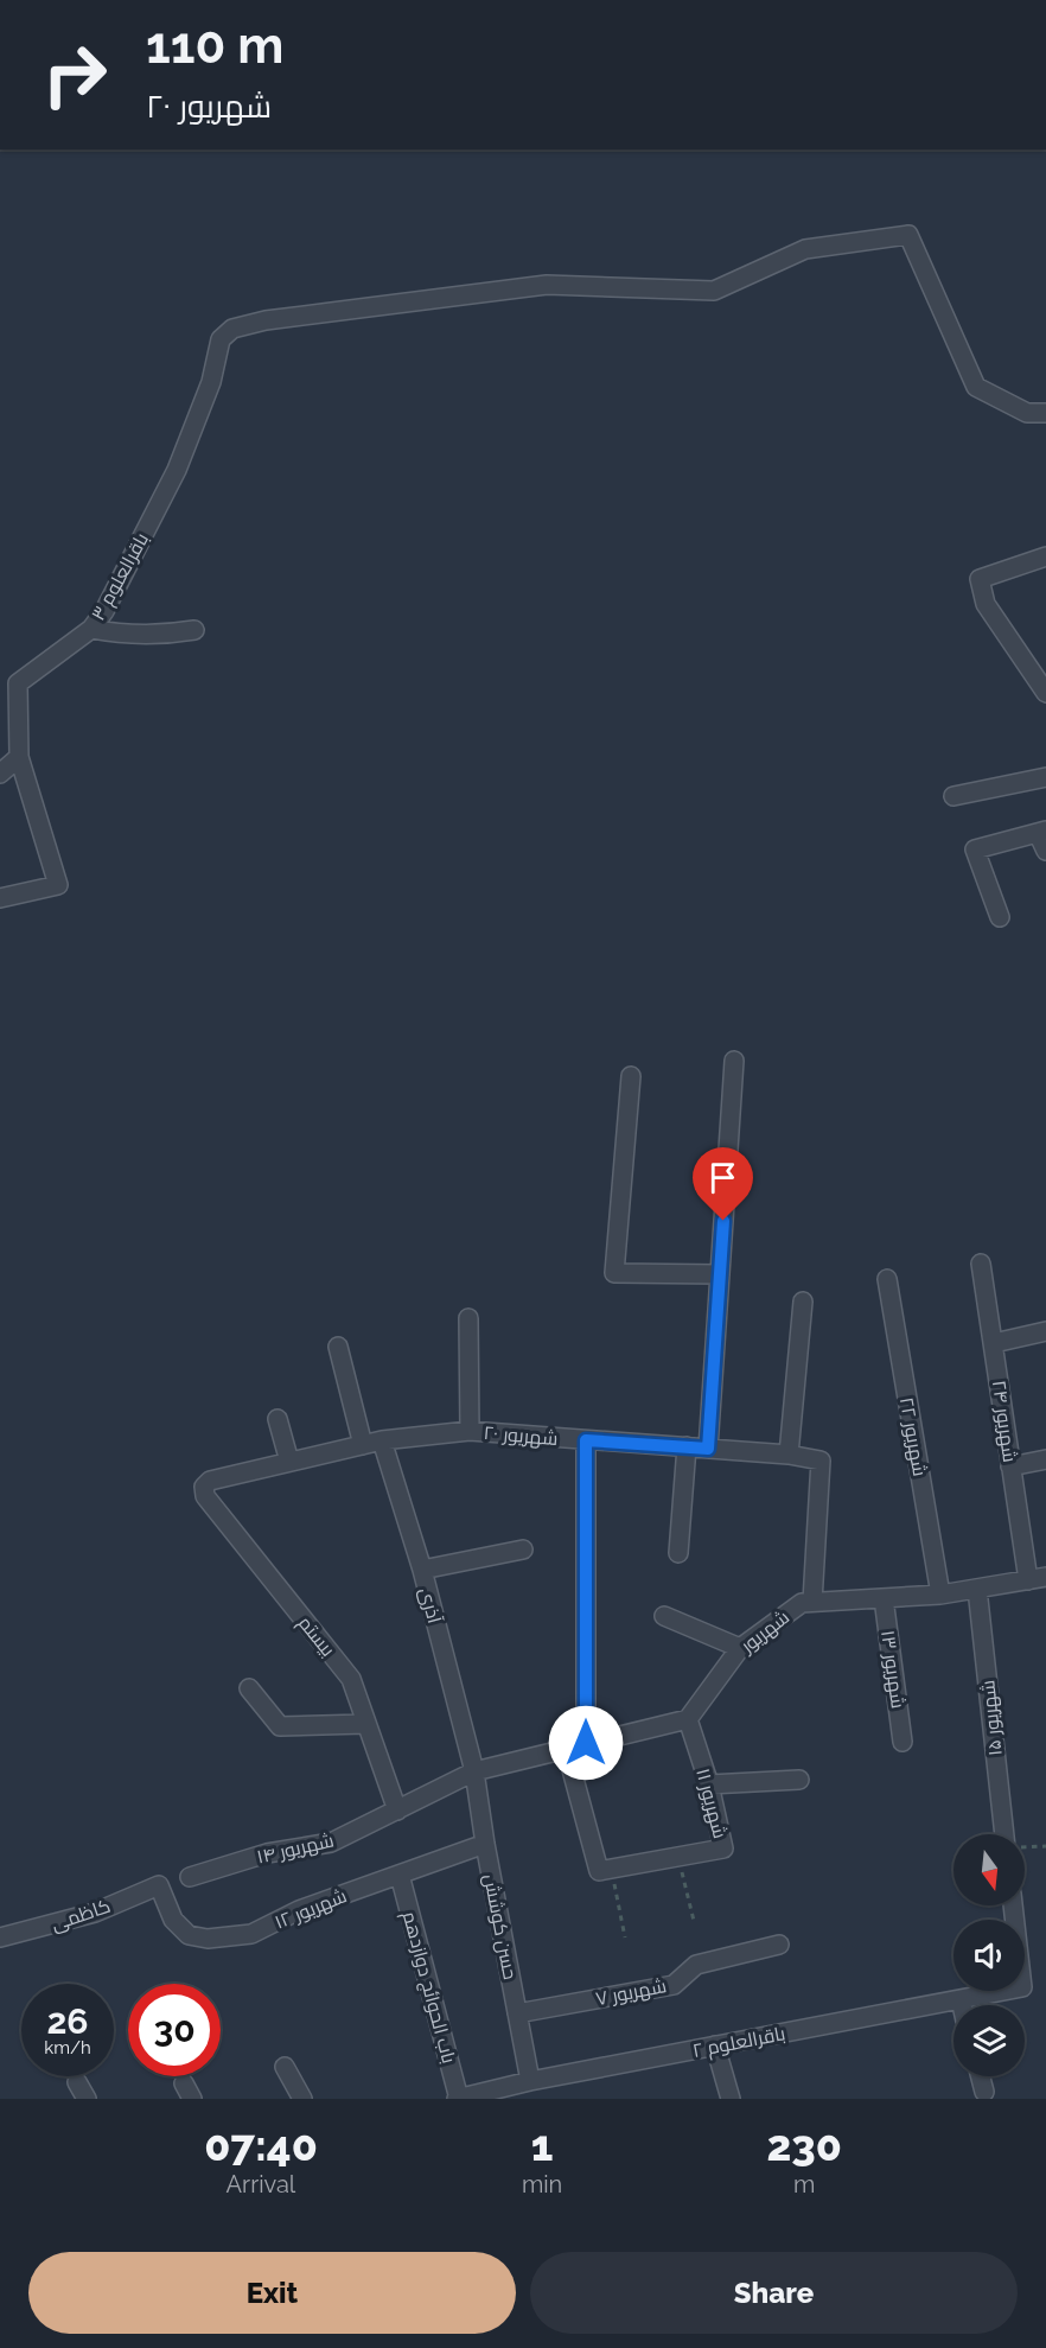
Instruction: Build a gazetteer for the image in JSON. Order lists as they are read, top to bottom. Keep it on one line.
{"streets":{"street":["باقرالعلوم ۳","شهریور ۲۴","شهریور ۲۰","شهریور ۲۲","آذری","شهریور","بیستم","شهریور ۱۳","شهریور ۱۵","شهریور ۱۱","شهریور ۱۴","شهریور ۱۲","کاظمی","حسن کوشش","باب الحوائج دوازدهم","شهریور ۷","باقرالعلوم ۲"]},"crossings":[["شهریور ۲۴","شهریور"],["شهریور ۲۰","آذری"],["شهریور ۲۰","شهریور"],["شهریور ۲۰","بیستم"],["شهریور ۲۲","شهریور"],["آذری","شهریور ۱۴"],["آذری","حسن کوشش"],["شهریور","شهریور ۱۳"],["شهریور","شهریور ۱۵"],["شهریور","شهریور ۱۱"],["بیستم","شهریور ۱۴"],["شهریور ۱۴","حسن کوشش"],["شهریور ۱۲","کاظمی"],["شهریور ۱۲","حسن کوشش"],["شهریور ۱۲","باب الحوائج دوازدهم"],["حسن کوشش","شهریور ۷"],["حسن کوشش","باقرالعلوم ۲"],["باب الحوائج دوازدهم","باقرالعلوم ۲"]],"north":"bottom","page":{"turn":["110 m","شهریور ۲۰"],"speed":"26 km/h","limit":"30","eta":["07:40","Arrival","1","min","230","m"],"buttons":["Exit","Share"]}}
